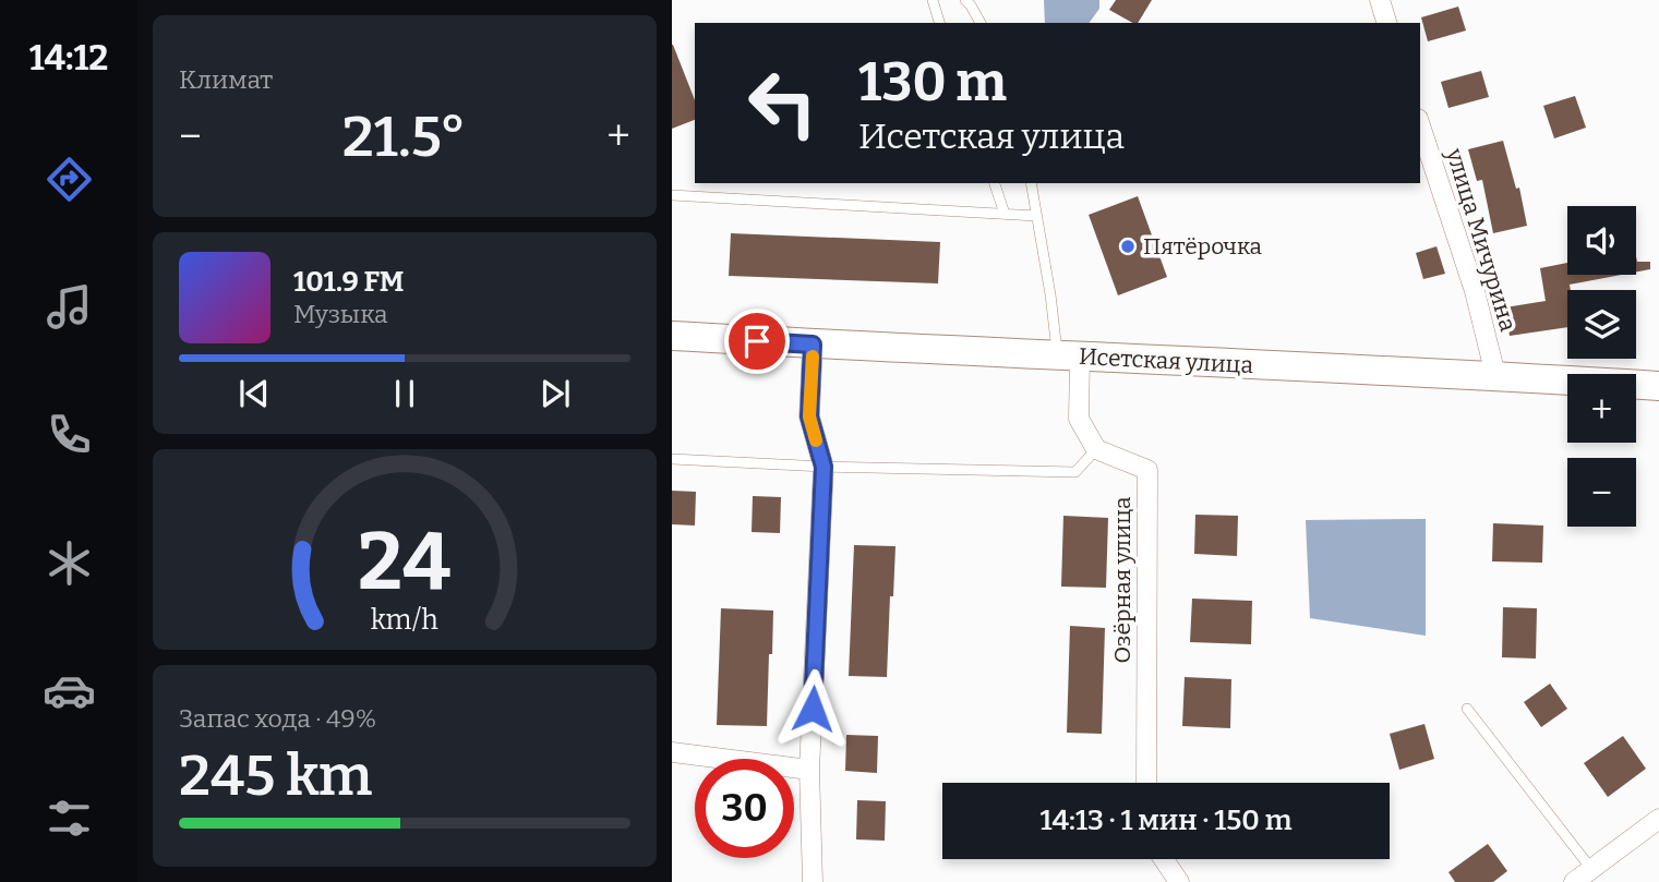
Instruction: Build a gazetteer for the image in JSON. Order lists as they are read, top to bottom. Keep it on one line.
{"streets":{"main road":["Исетская улица"],"street":["улица Мичурина","Озёрная улица"]},"crossings":[["улица Мичурина","Исетская улица"]],"places":["Пятёрочка"],"page":{"tabs":"14:12","tile":["Климат",["Запас хода · 49%","245 km"]],"turn":["130 m","Исетская улица"],"heat":["−","21.5°","+"],"map_buttons":["+","−"],"song":["101.9 FM","Музыка"],"limit":"30","trip":"14:13 · 1 мин · 150 m","gauge":["24","km/h"]}}
